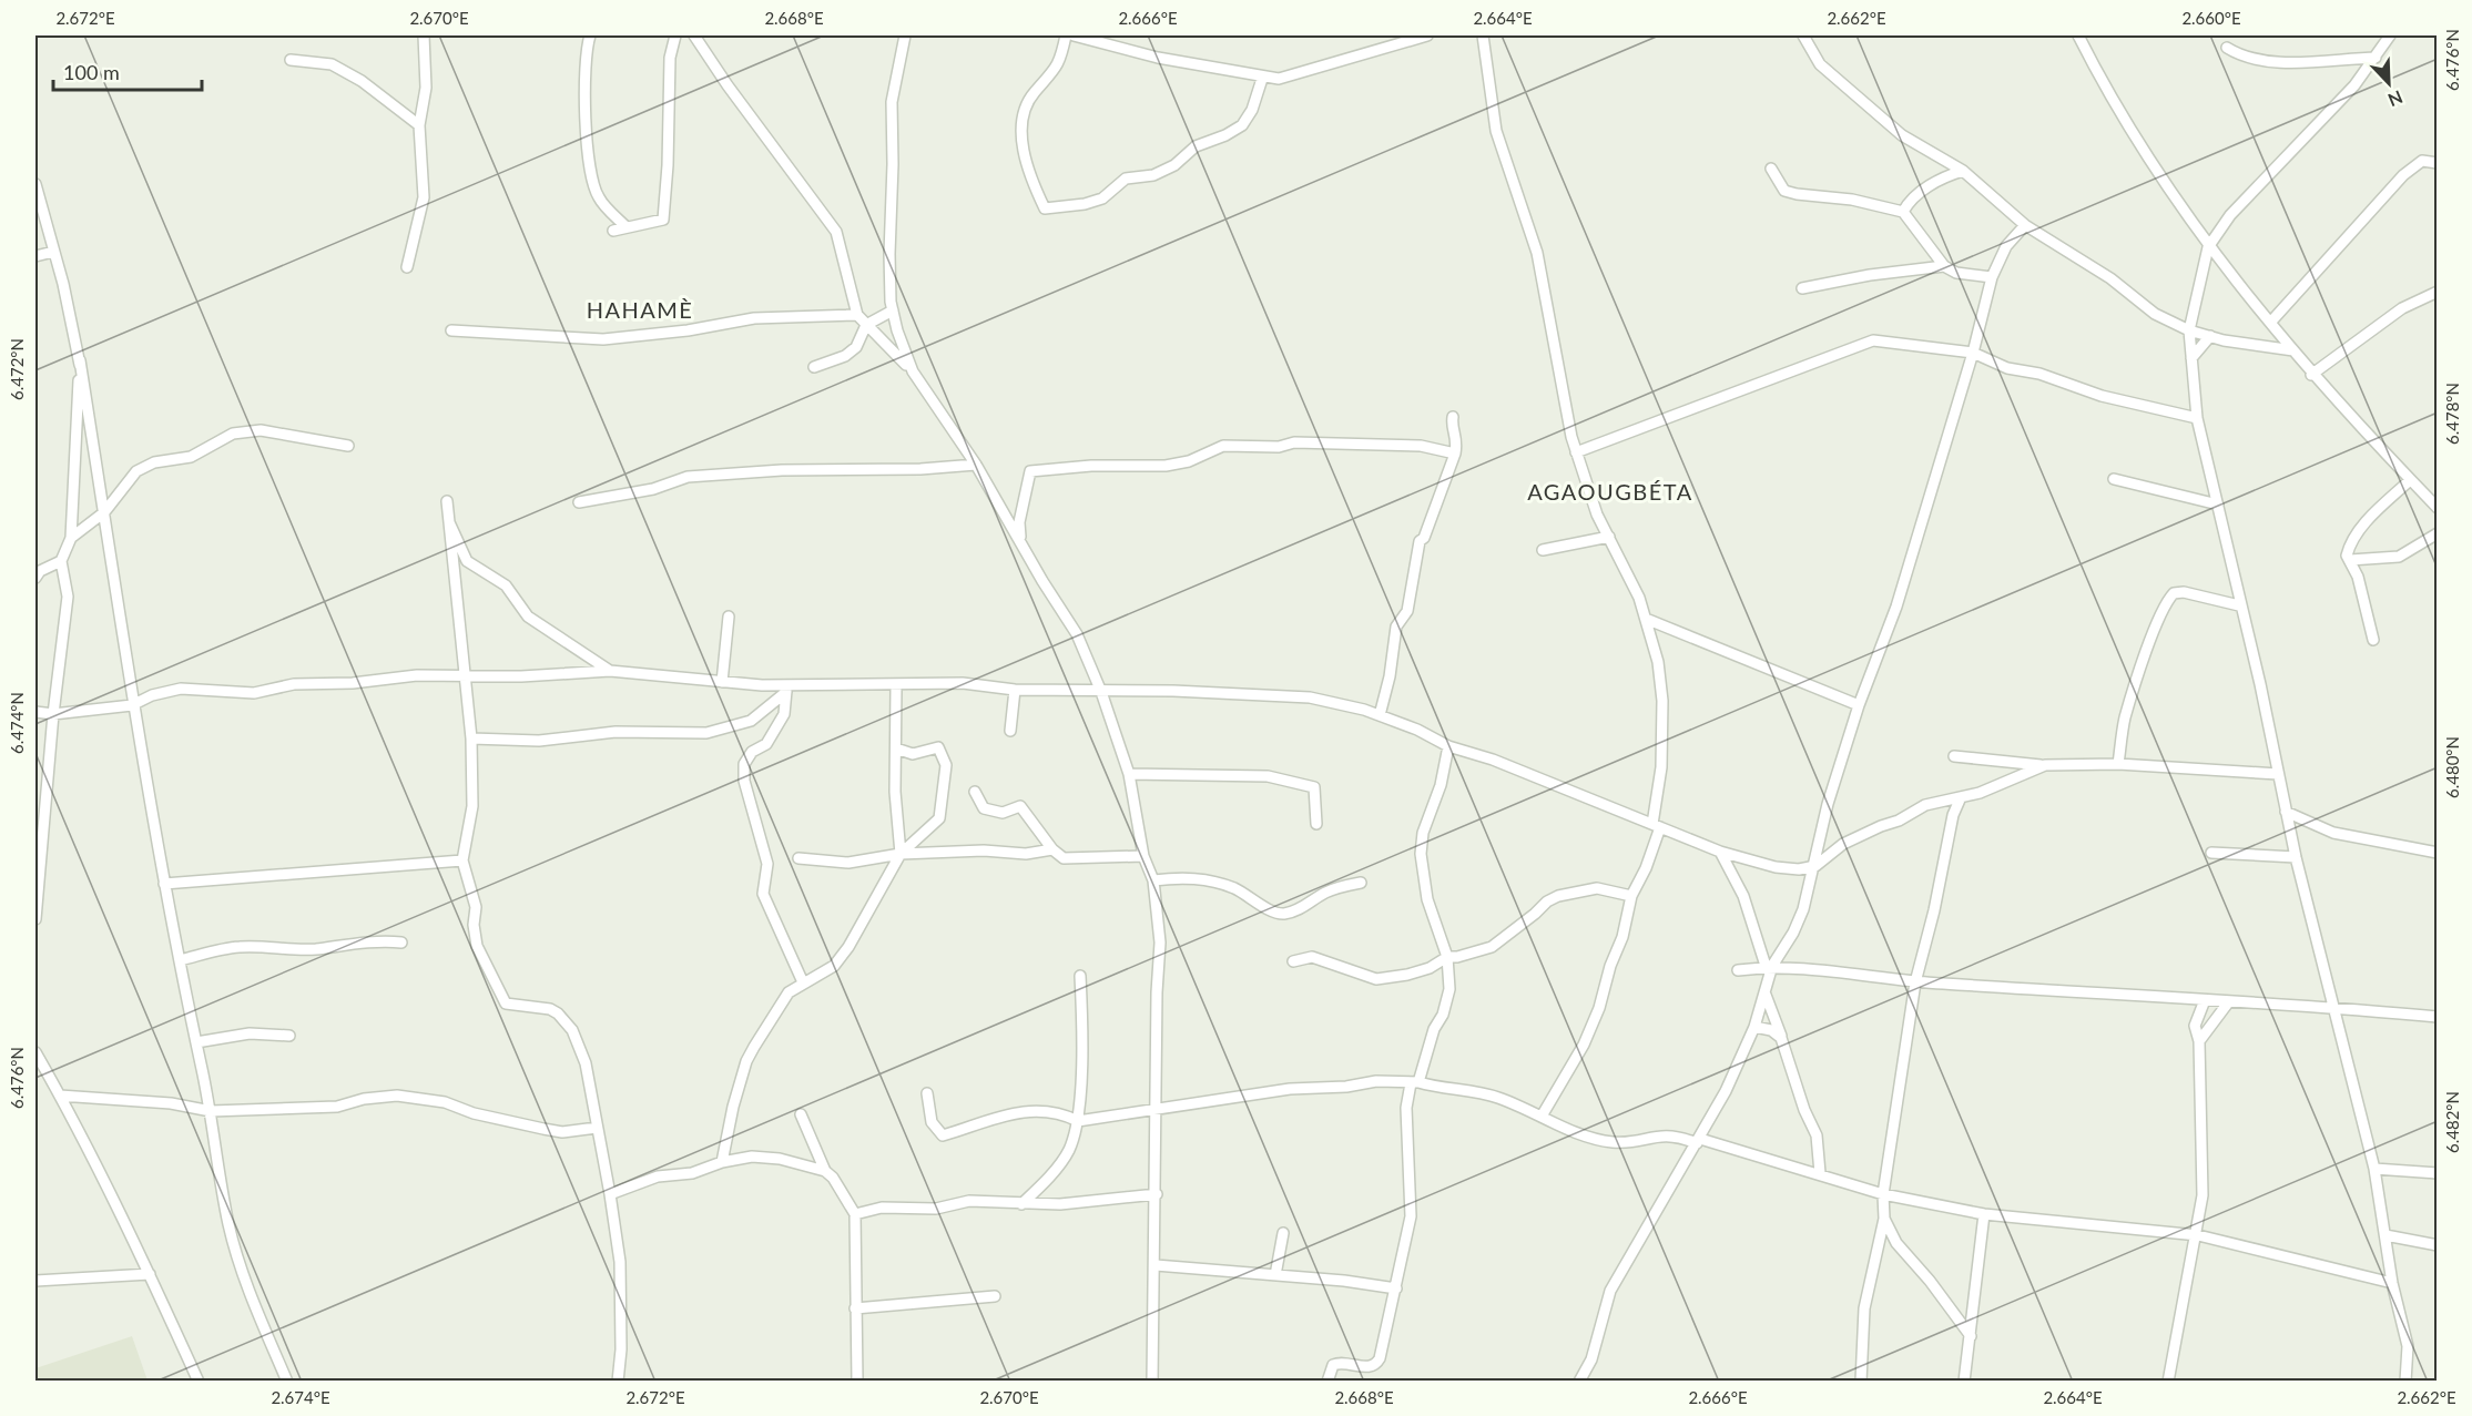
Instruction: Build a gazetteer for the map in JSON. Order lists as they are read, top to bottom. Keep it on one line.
{"districts":["HAHAMÈ","AGAOUGBÉTA"],"scale_bar":"100 m","north":"bottom right","coordinates":["2.672°E","2.670°E","2.668°E","2.666°E","2.664°E","2.662°E","2.660°E","6.476°N","6.472°N","6.478°N","6.474°N","6.480°N","6.482°N","2.674°E"]}
